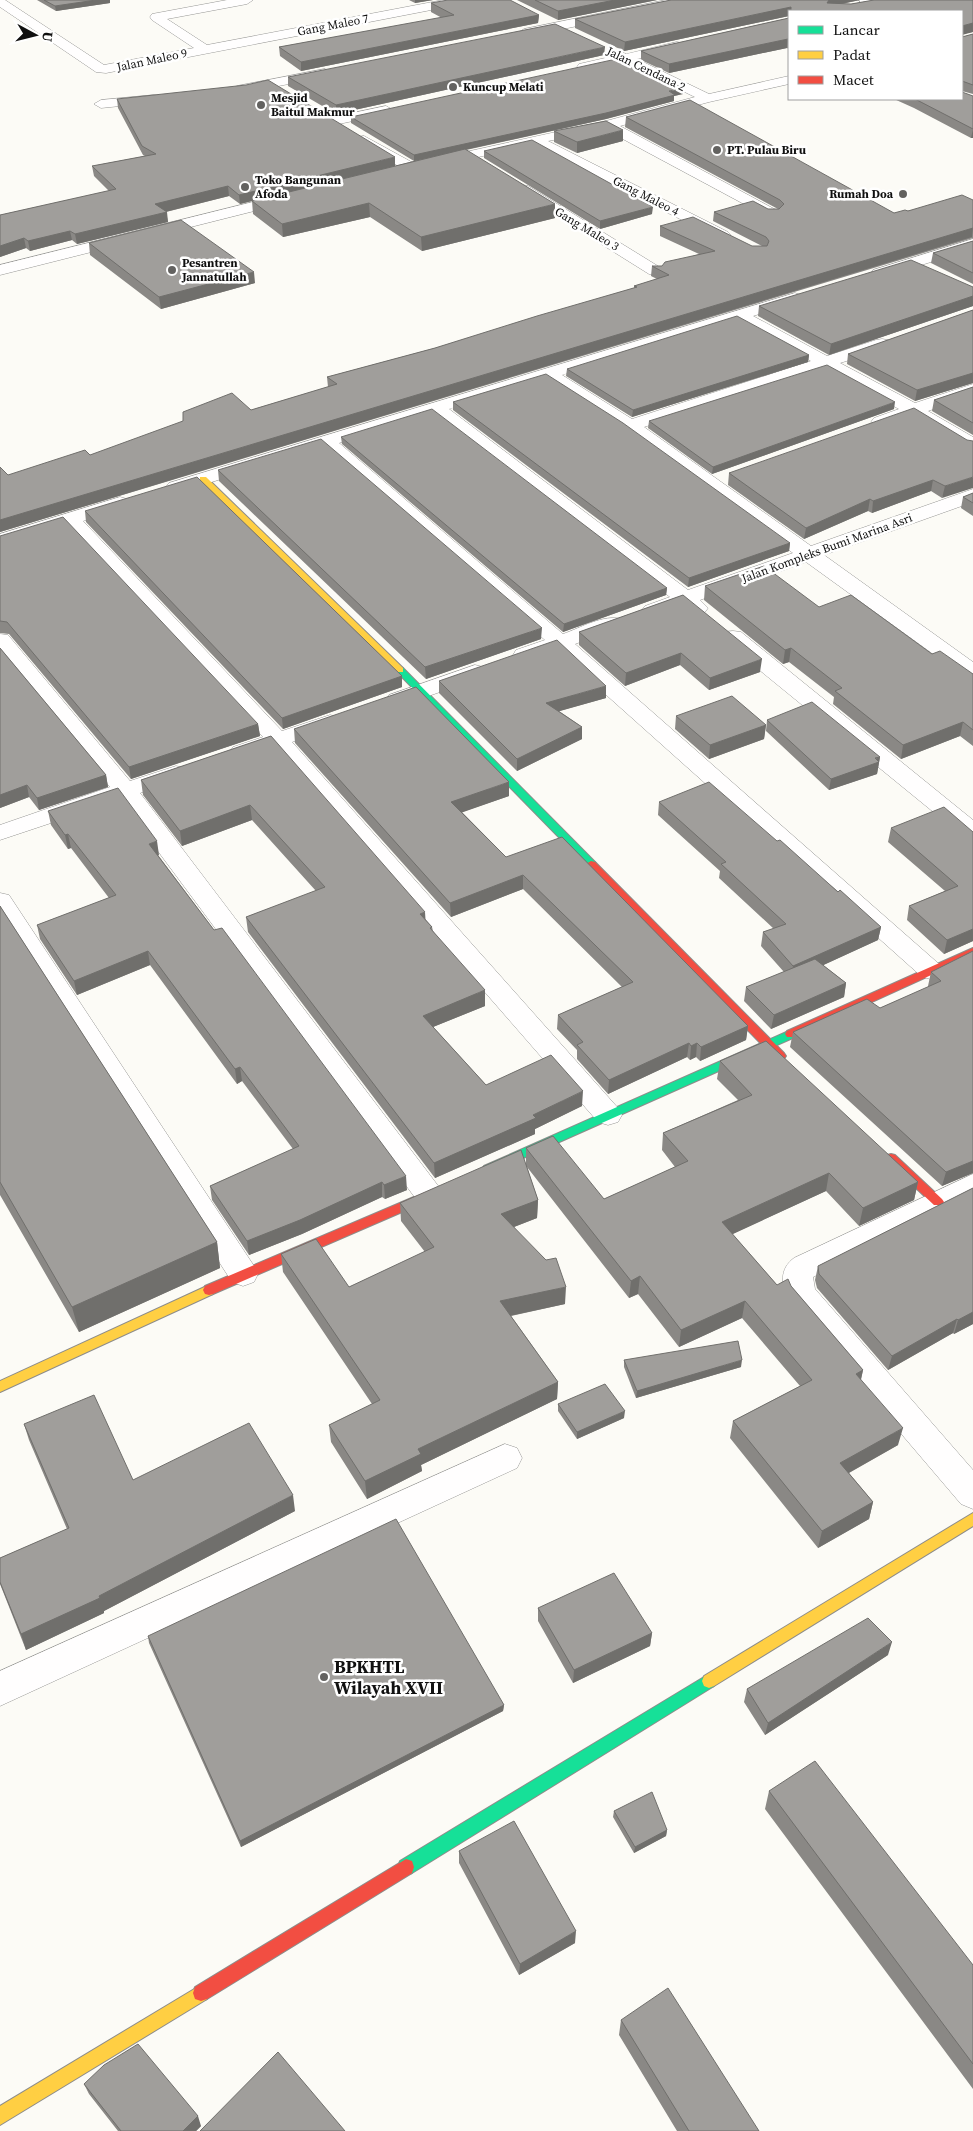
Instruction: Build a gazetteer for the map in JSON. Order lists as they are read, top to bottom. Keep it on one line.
{"streets":{"street":["Gang Maleo 7","Jalan Maleo 9","Jalan Cendana 2","Gang Maleo 4","Gang Maleo 3","Jalan Kompleks Bumi Marina Asri"]},"crossings":[["Gang Maleo 7","Jalan Maleo 9"]],"places":["Kuncup Melati","Mesjid Baitul Makmur","PT. Pulau Biru","Toko Bangunan Afoda","Rumah Doa","Pesantren Jannatullah","BPKHTL Wilayah XVII"],"legend":["Lancar","Padat","Macet"],"north":"right"}
